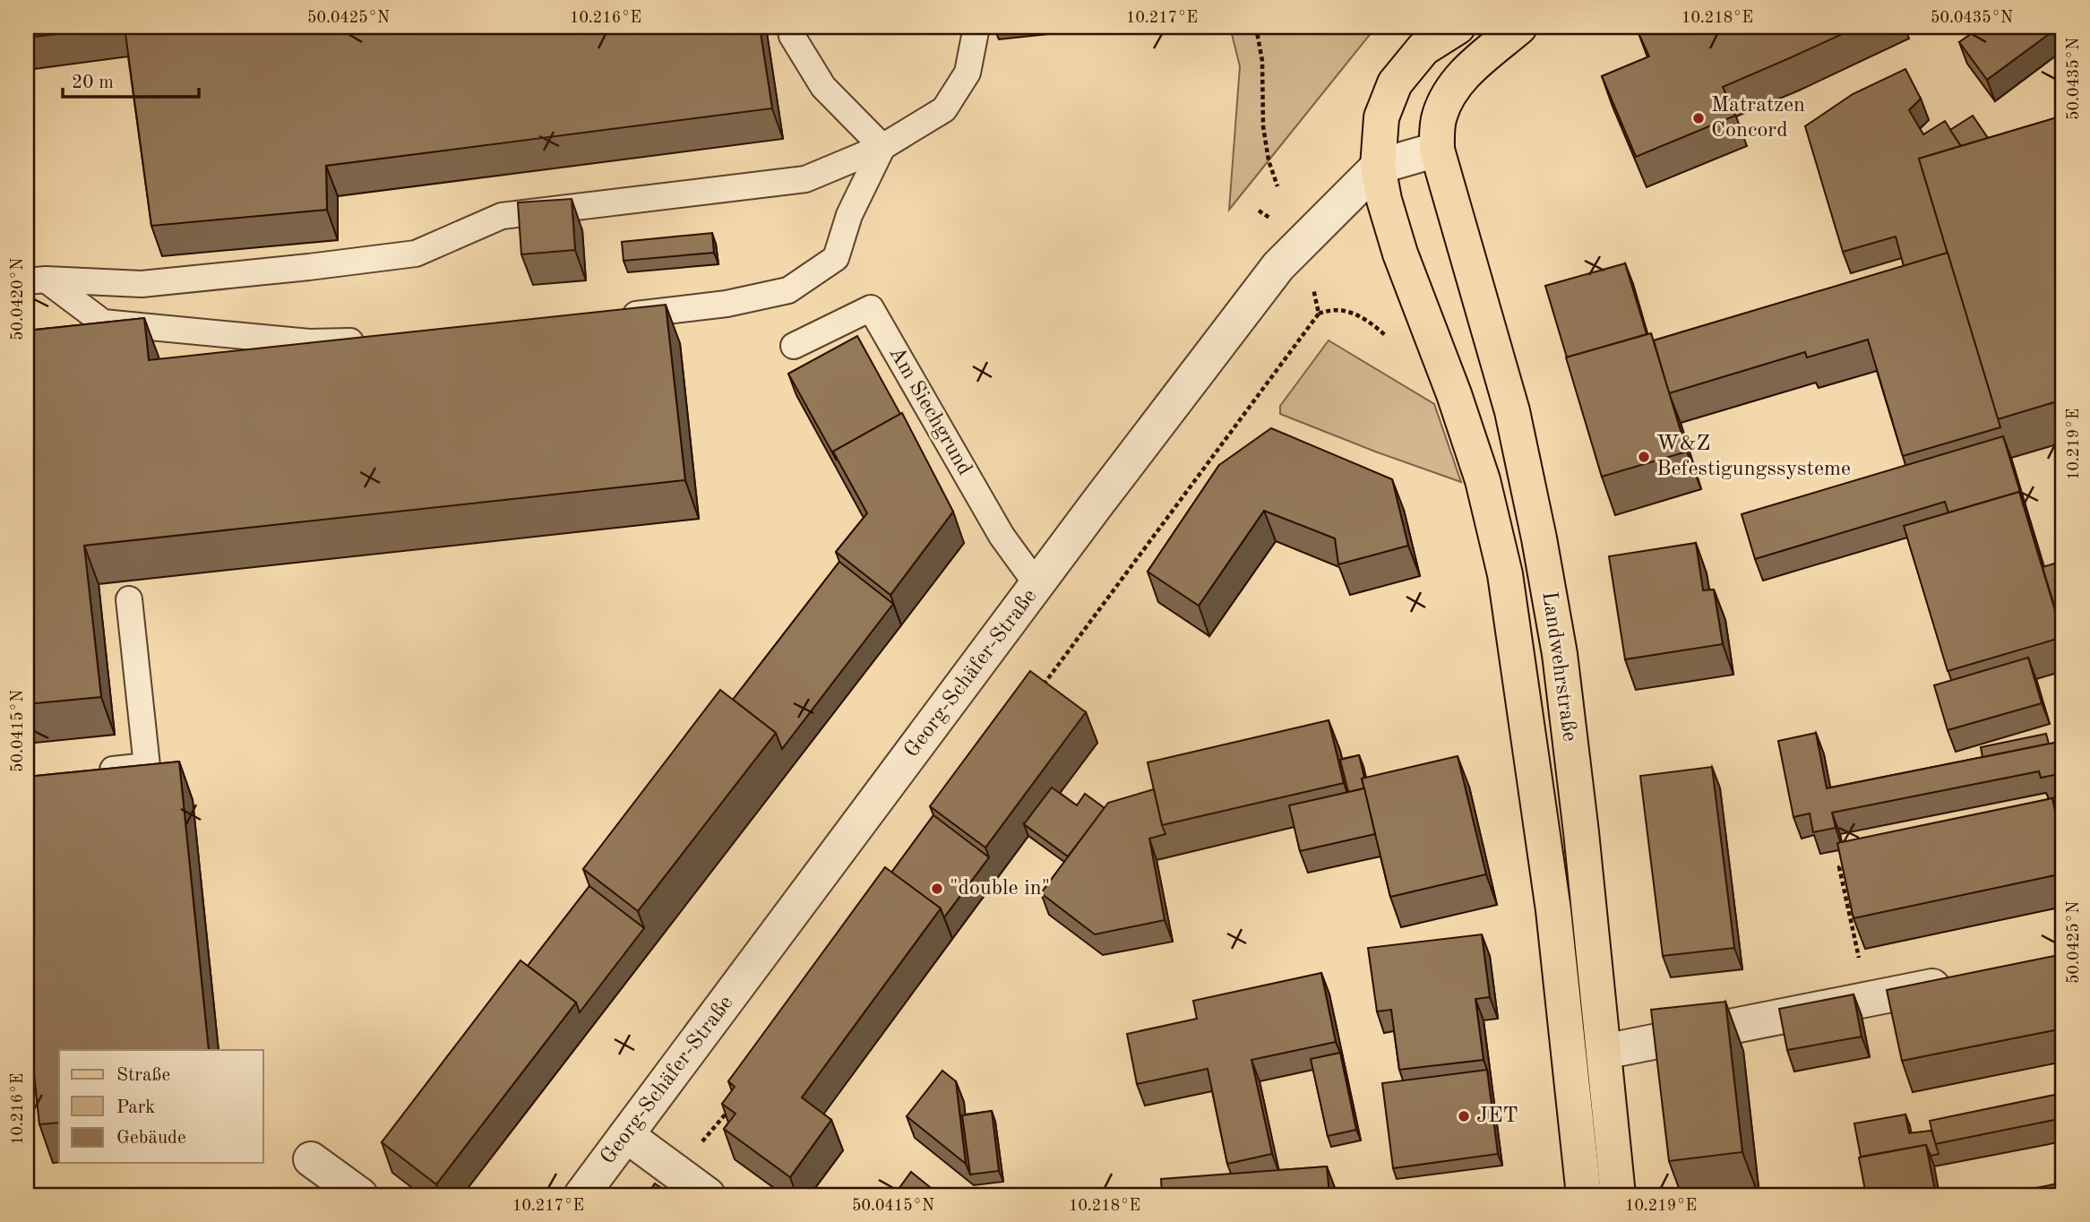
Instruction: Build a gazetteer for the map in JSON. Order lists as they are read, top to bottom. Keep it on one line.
{"streets":{"main road":["Landwehrstraße"],"street":["Georg-Schäfer-Straße"],"lane":["Am Siechgrund"]},"crossings":[["Am Siechgrund","Georg-Schäfer-Straße"],["Landwehrstraße","Georg-Schäfer-Straße"]],"places":["Matratzen Concord","W&Z Befestigungssysteme","\"double in\"","JET"],"legend":["Straße","Park","Gebäude"],"scale_bar":"20 m","coordinates":["50.0425°N","10.216°E","10.217°E","10.218°E","50.0435°N","50.0420°N","10.219°E","50.0415°N"]}
